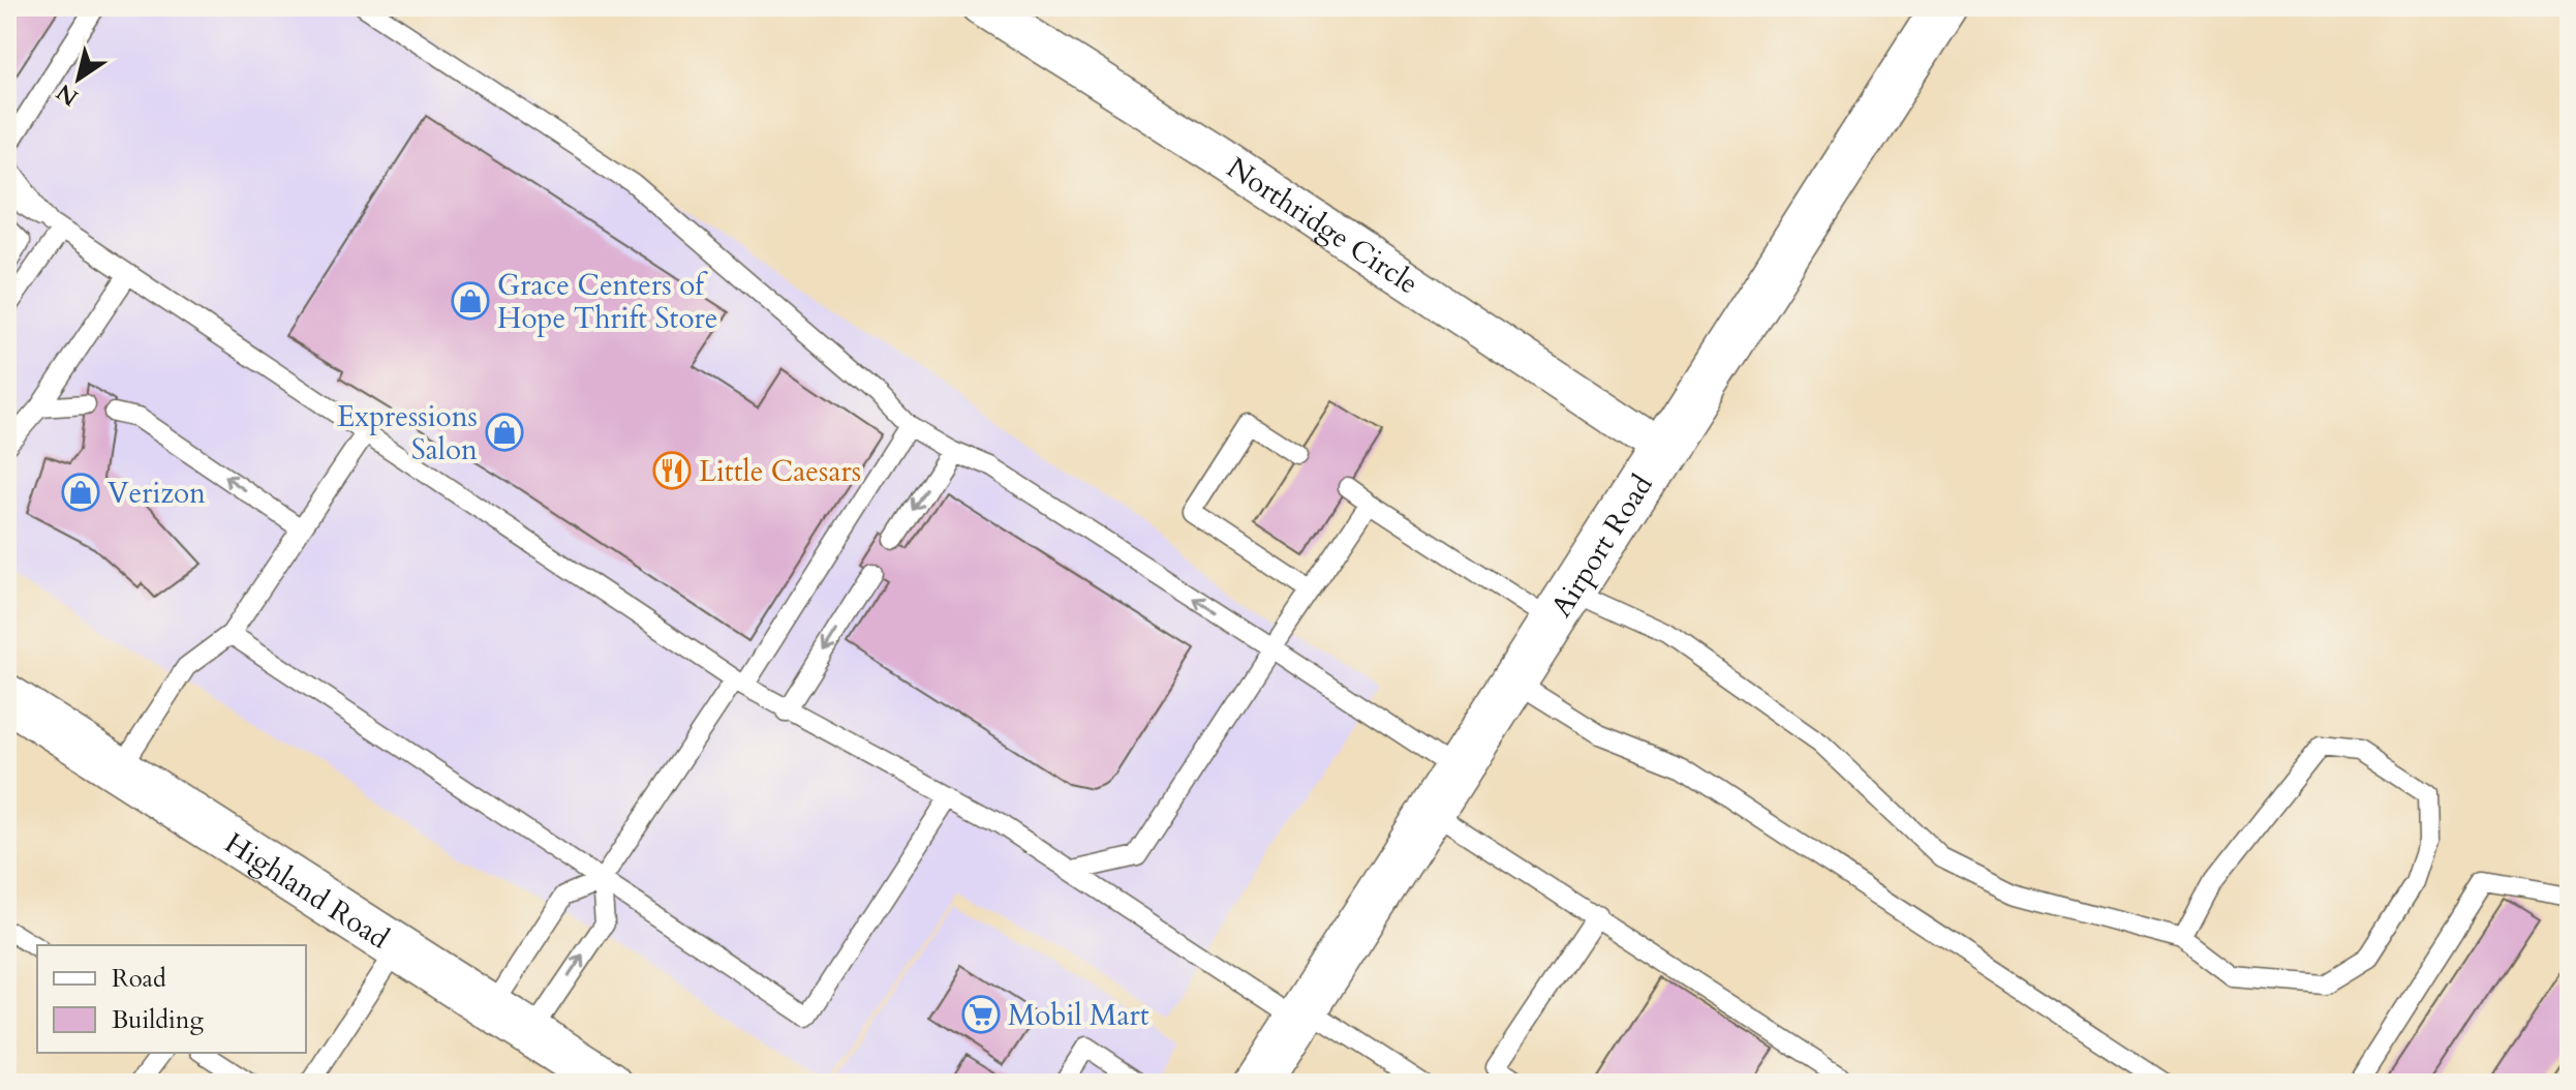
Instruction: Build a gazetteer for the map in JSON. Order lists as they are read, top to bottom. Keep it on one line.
{"streets":{"main road":["Airport Road","Highland Road"],"street":["Northridge Circle"]},"crossings":[["Northridge Circle","Airport Road"]],"places":{"shop":["Grace Centers of Hope Thrift Store","Expressions Salon","Verizon"],"restaurant":["Little Caesars"],"supermarket":["Mobil Mart"]},"legend":["Road","Building"],"north":"bottom left"}
